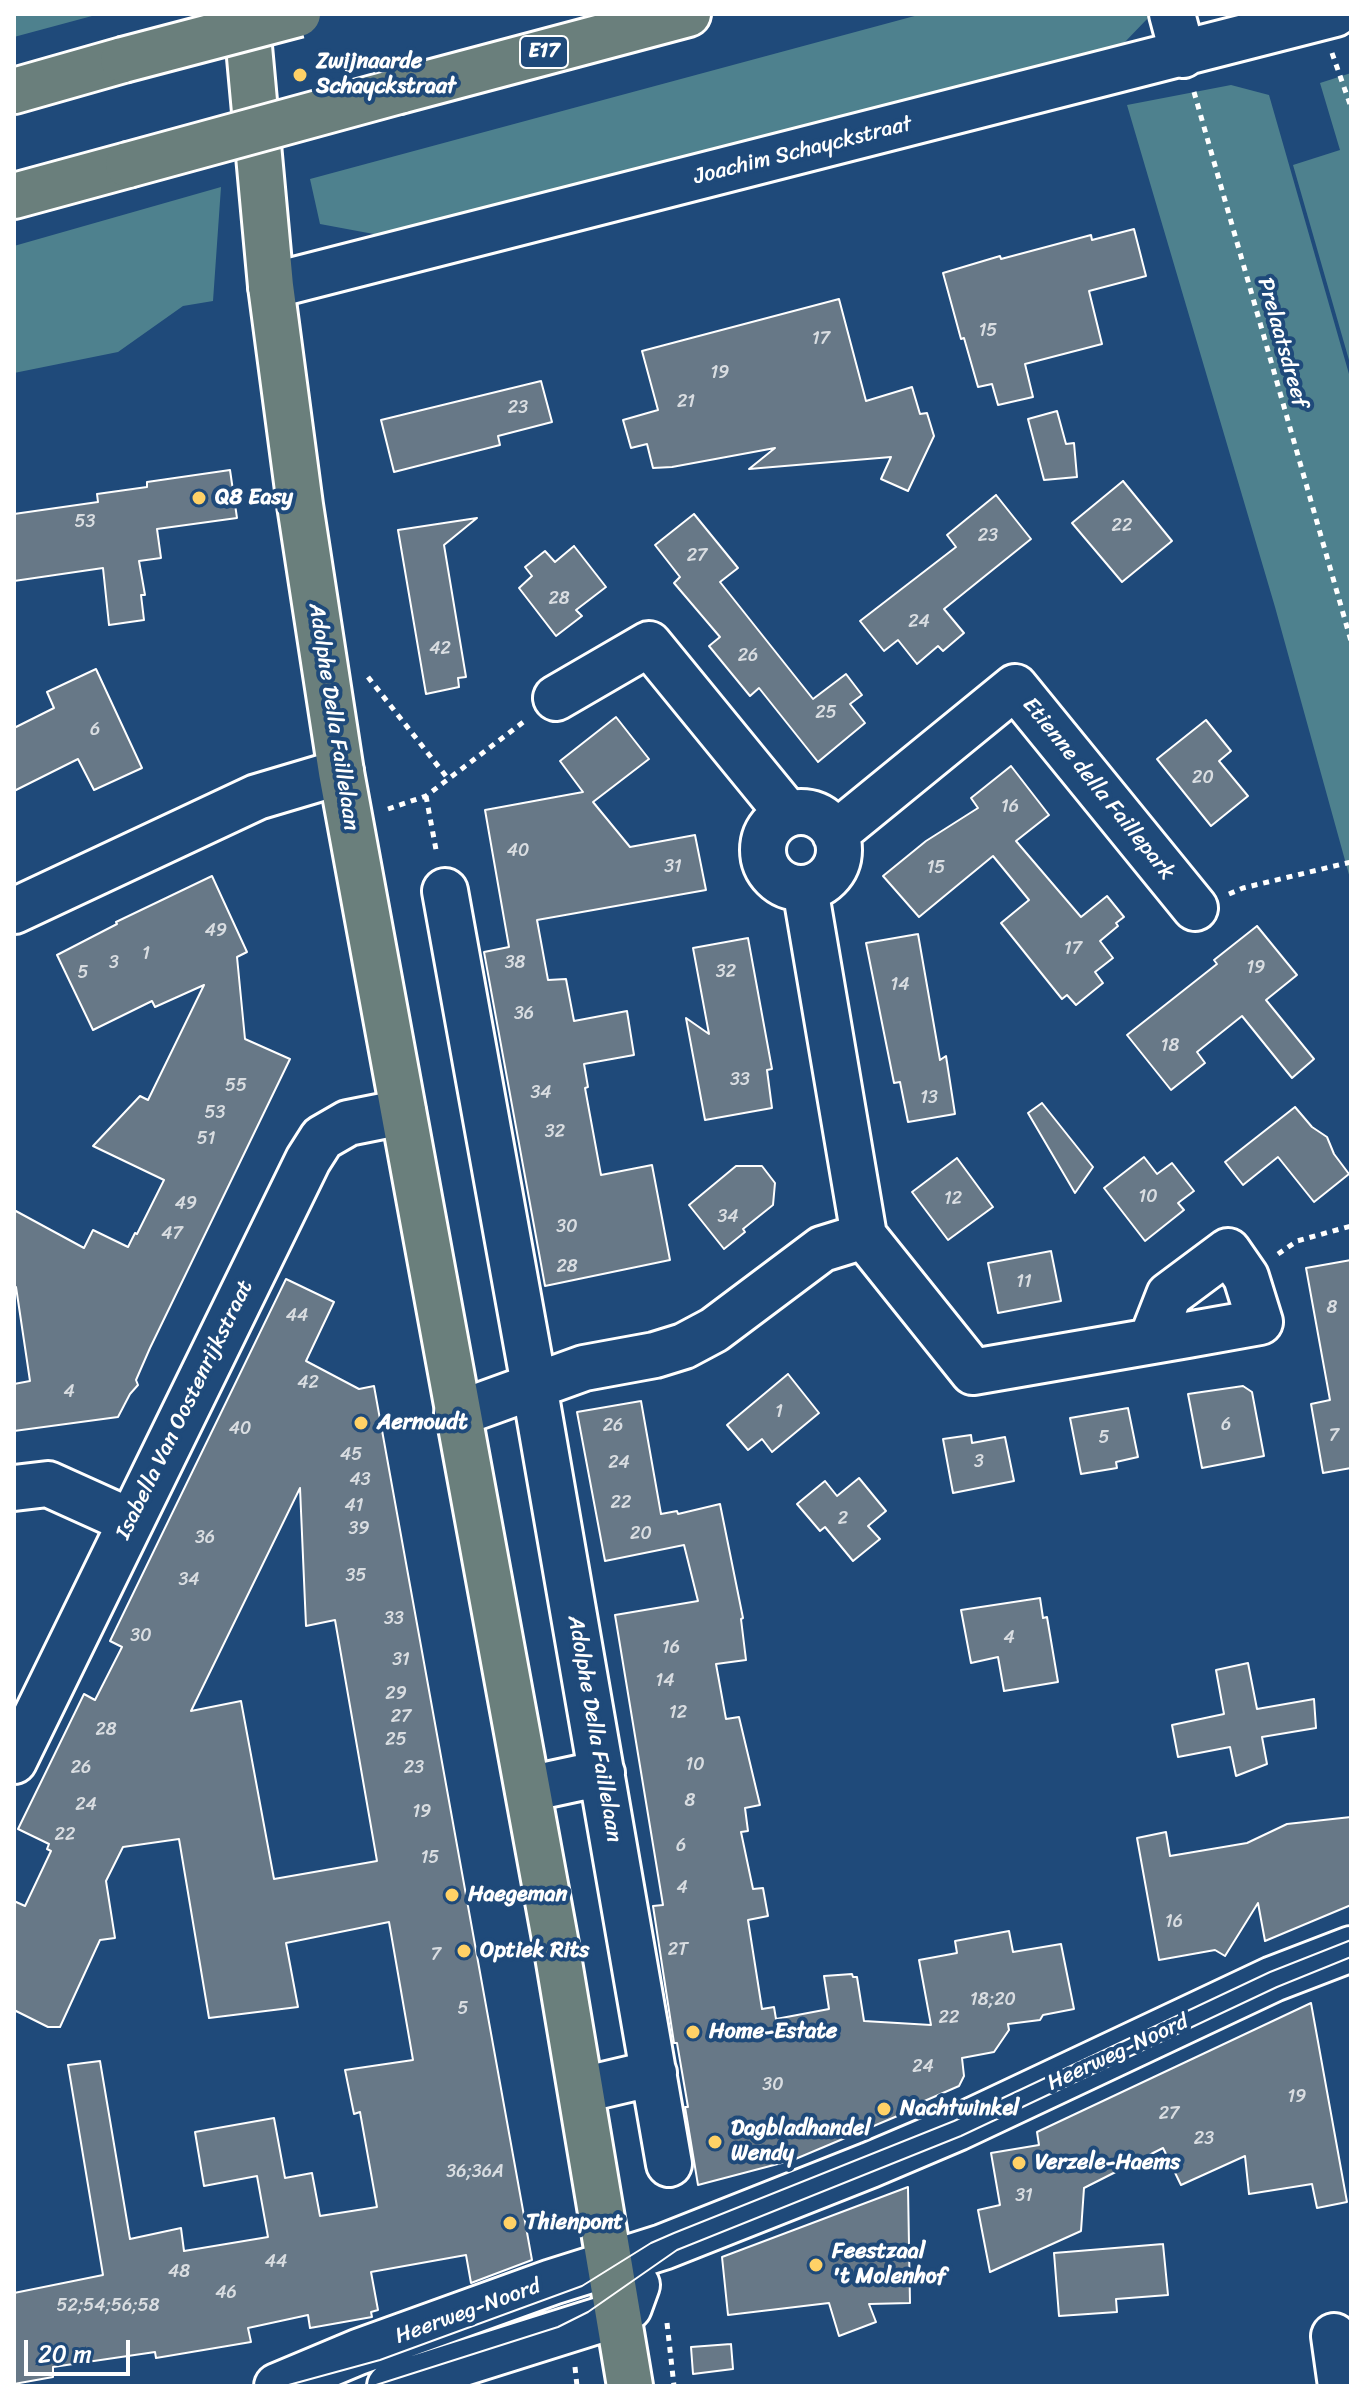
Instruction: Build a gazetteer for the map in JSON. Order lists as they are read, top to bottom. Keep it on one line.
{"streets":{"main road":["E17","Adolphe Della Faillelaan"],"street":["Joachim Schayckstraat","Etienne della Faillepark","Isabella Van Oostenrijkstraat","Heerweg-Noord"],"path":["Prelaatsdreef"]},"crossings":[["Joachim Schayckstraat","Prelaatsdreef"],["Joachim Schayckstraat","Adolphe Della Faillelaan"],["Adolphe Della Faillelaan","Isabella Van Oostenrijkstraat"],["Adolphe Della Faillelaan","Heerweg-Noord"]],"places":["Zwijnaarde Schayckstraat","Q8 Easy","Aernoudt","Haegeman","Optiek Rits","Home-Estate","Nachtwinkel","Dagbladhandel Wendy","Verzele-Haems","Thienpont","Feestzaal 't Molenhof"],"house_numbers":["15","17","19","21","23","53","22","23","27","28","24","42","26","25","6","20","16","40","31","15","49","17","1","3","38","19","32","5","14","36","18","33","55","34","13","53","32","51","10","12","49","34","30","47","28","11","8","44","42","4","1","6","26","40","7","5","45","3","24","43","22","41","2","39","20","36","35","34","33","30","4","16","31","14","29","12","27","28","25","10","26","23","8","24","19","22","6","15","4","16","2T","7","18;20","5","22","24","30","19","27","23","36;36A","31","44","48","46","52;54;56;58"],"scale_bar":"20 m"}
